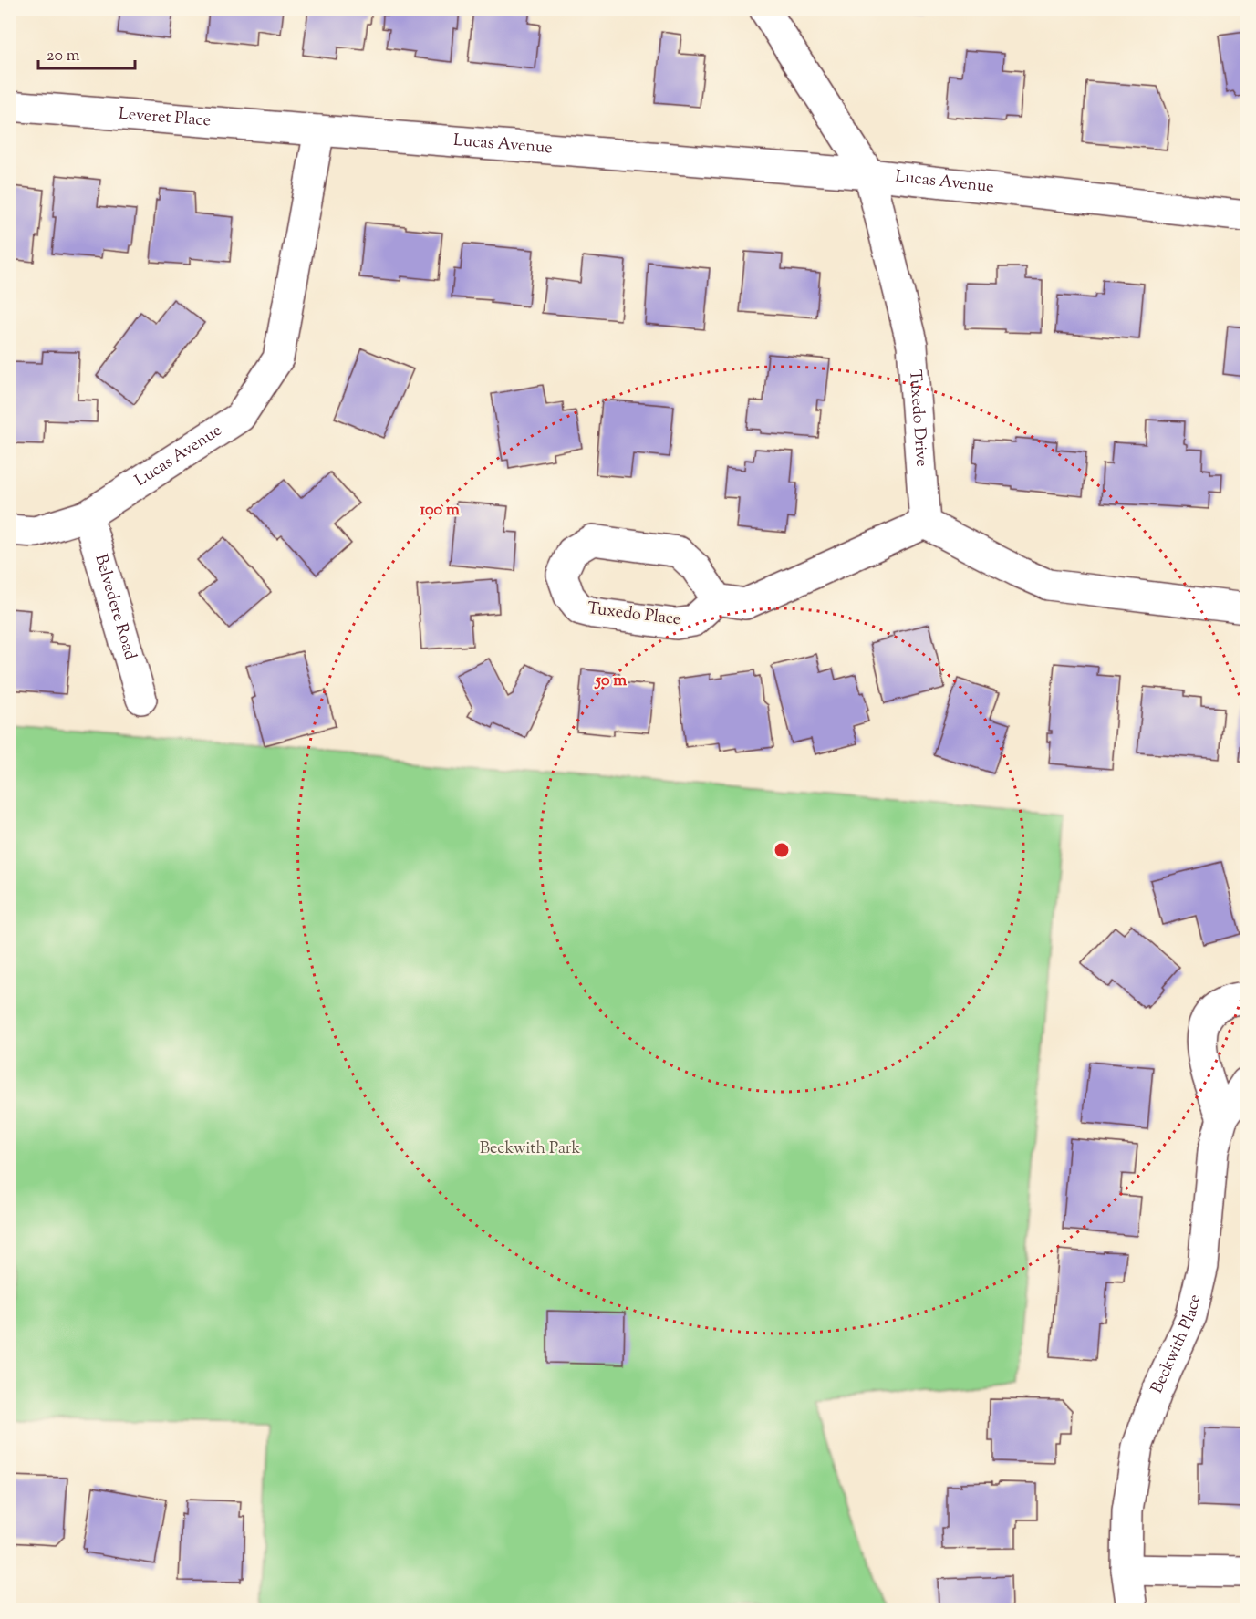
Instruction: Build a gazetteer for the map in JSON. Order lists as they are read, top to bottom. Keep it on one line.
{"streets":{"street":["Leveret Place","Lucas Avenue","Tuxedo Drive","Belvedere Road","Tuxedo Place","Beckwith Place"]},"crossings":[["Leveret Place","Lucas Avenue"],["Lucas Avenue","Tuxedo Drive"],["Lucas Avenue","Belvedere Road"]],"parks":["Beckwith Park"],"scale_bar":"20 m","rings":["100 m","50 m"]}
